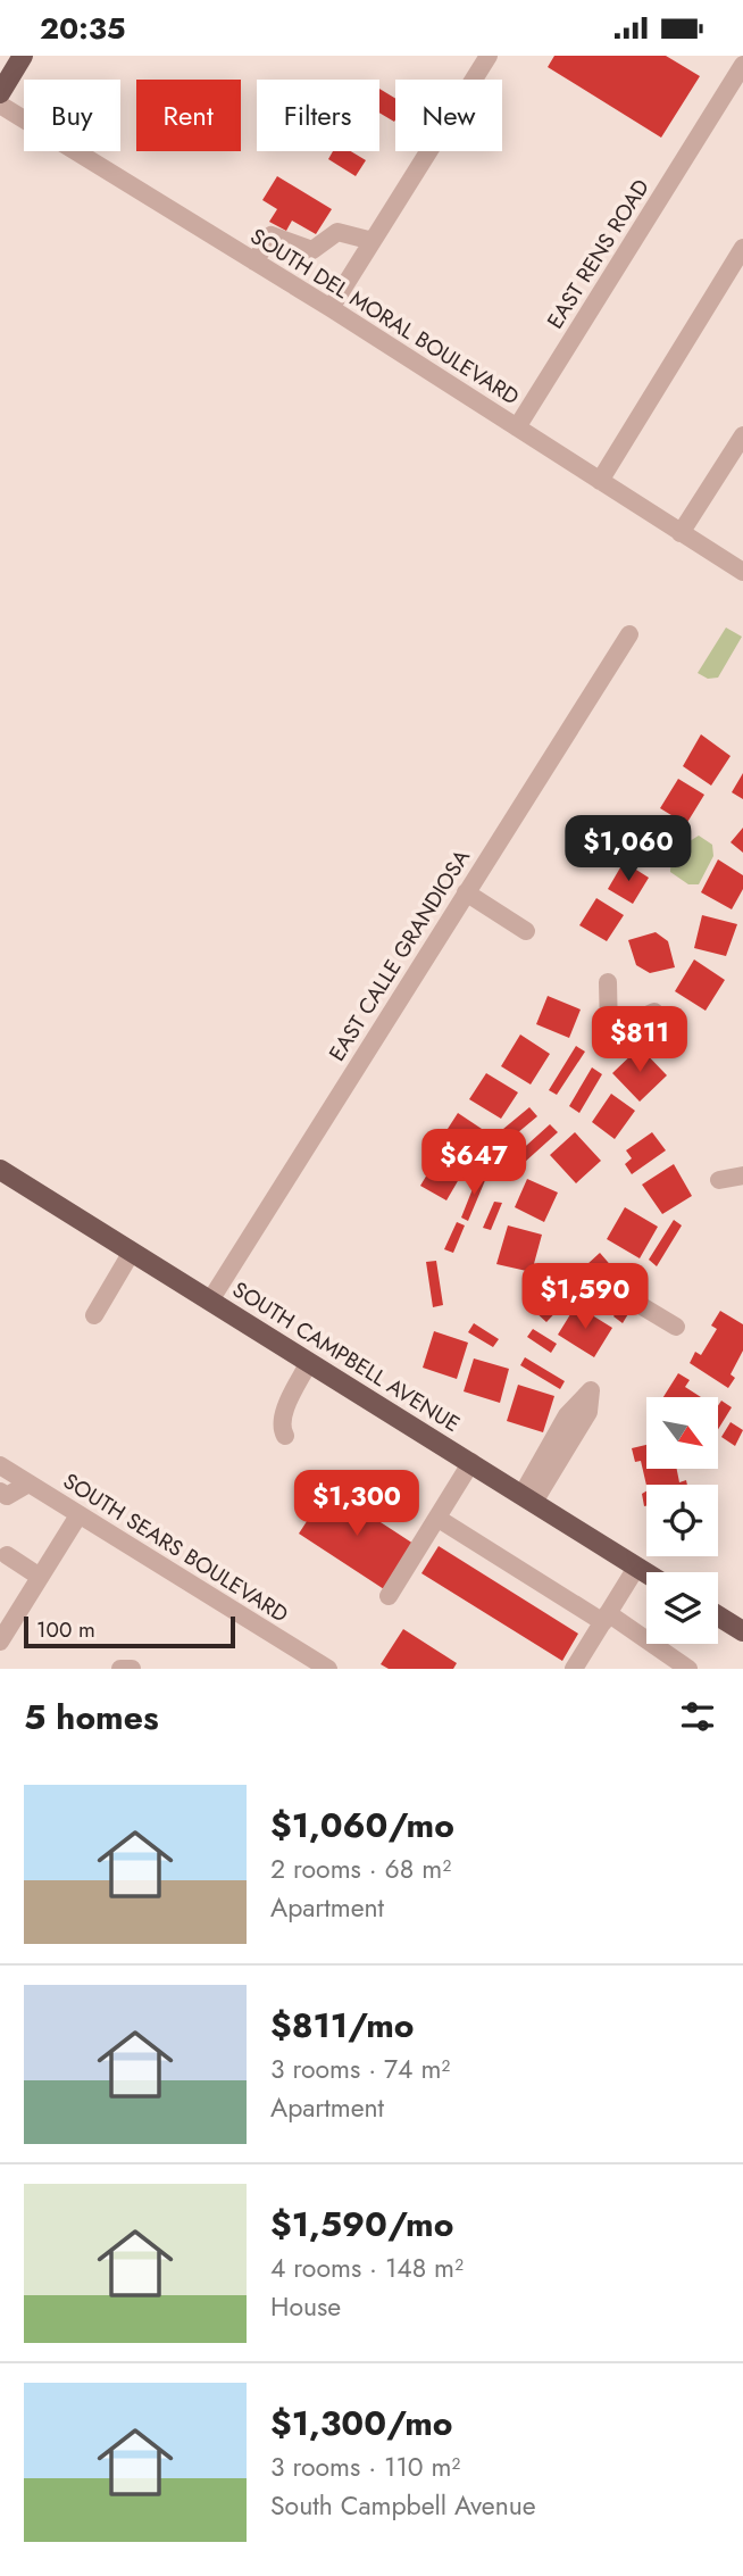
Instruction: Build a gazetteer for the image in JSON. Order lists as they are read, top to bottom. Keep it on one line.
{"streets":{"main road":["SOUTH CAMPBELL AVENUE"],"street":["EAST RENS ROAD","SOUTH DEL MORAL BOULEVARD","EAST CALLE GRANDIOSA","SOUTH SEARS BOULEVARD"]},"crossings":[["EAST RENS ROAD","SOUTH DEL MORAL BOULEVARD"],["EAST CALLE GRANDIOSA","SOUTH CAMPBELL AVENUE"]],"scale_bar":"100 m","north":"bottom right","page":{"status":"20:35","chip":["Buy","Rent","Filters","New"],"price":["$1,060","$811","$647","$1,590","$1,300"],"scale":"100 m","heading":"5 homes","list":[{"name":"$1,060/mo","note":"2 rooms · 68 m² · Apartment"},{"name":"$811/mo","note":"3 rooms · 74 m² · Apartment"},{"name":"$1,590/mo","note":"4 rooms · 148 m² · House"},{"name":"$1,300/mo","note":"3 rooms · 110 m² · South Campbell Avenue"}]}}
